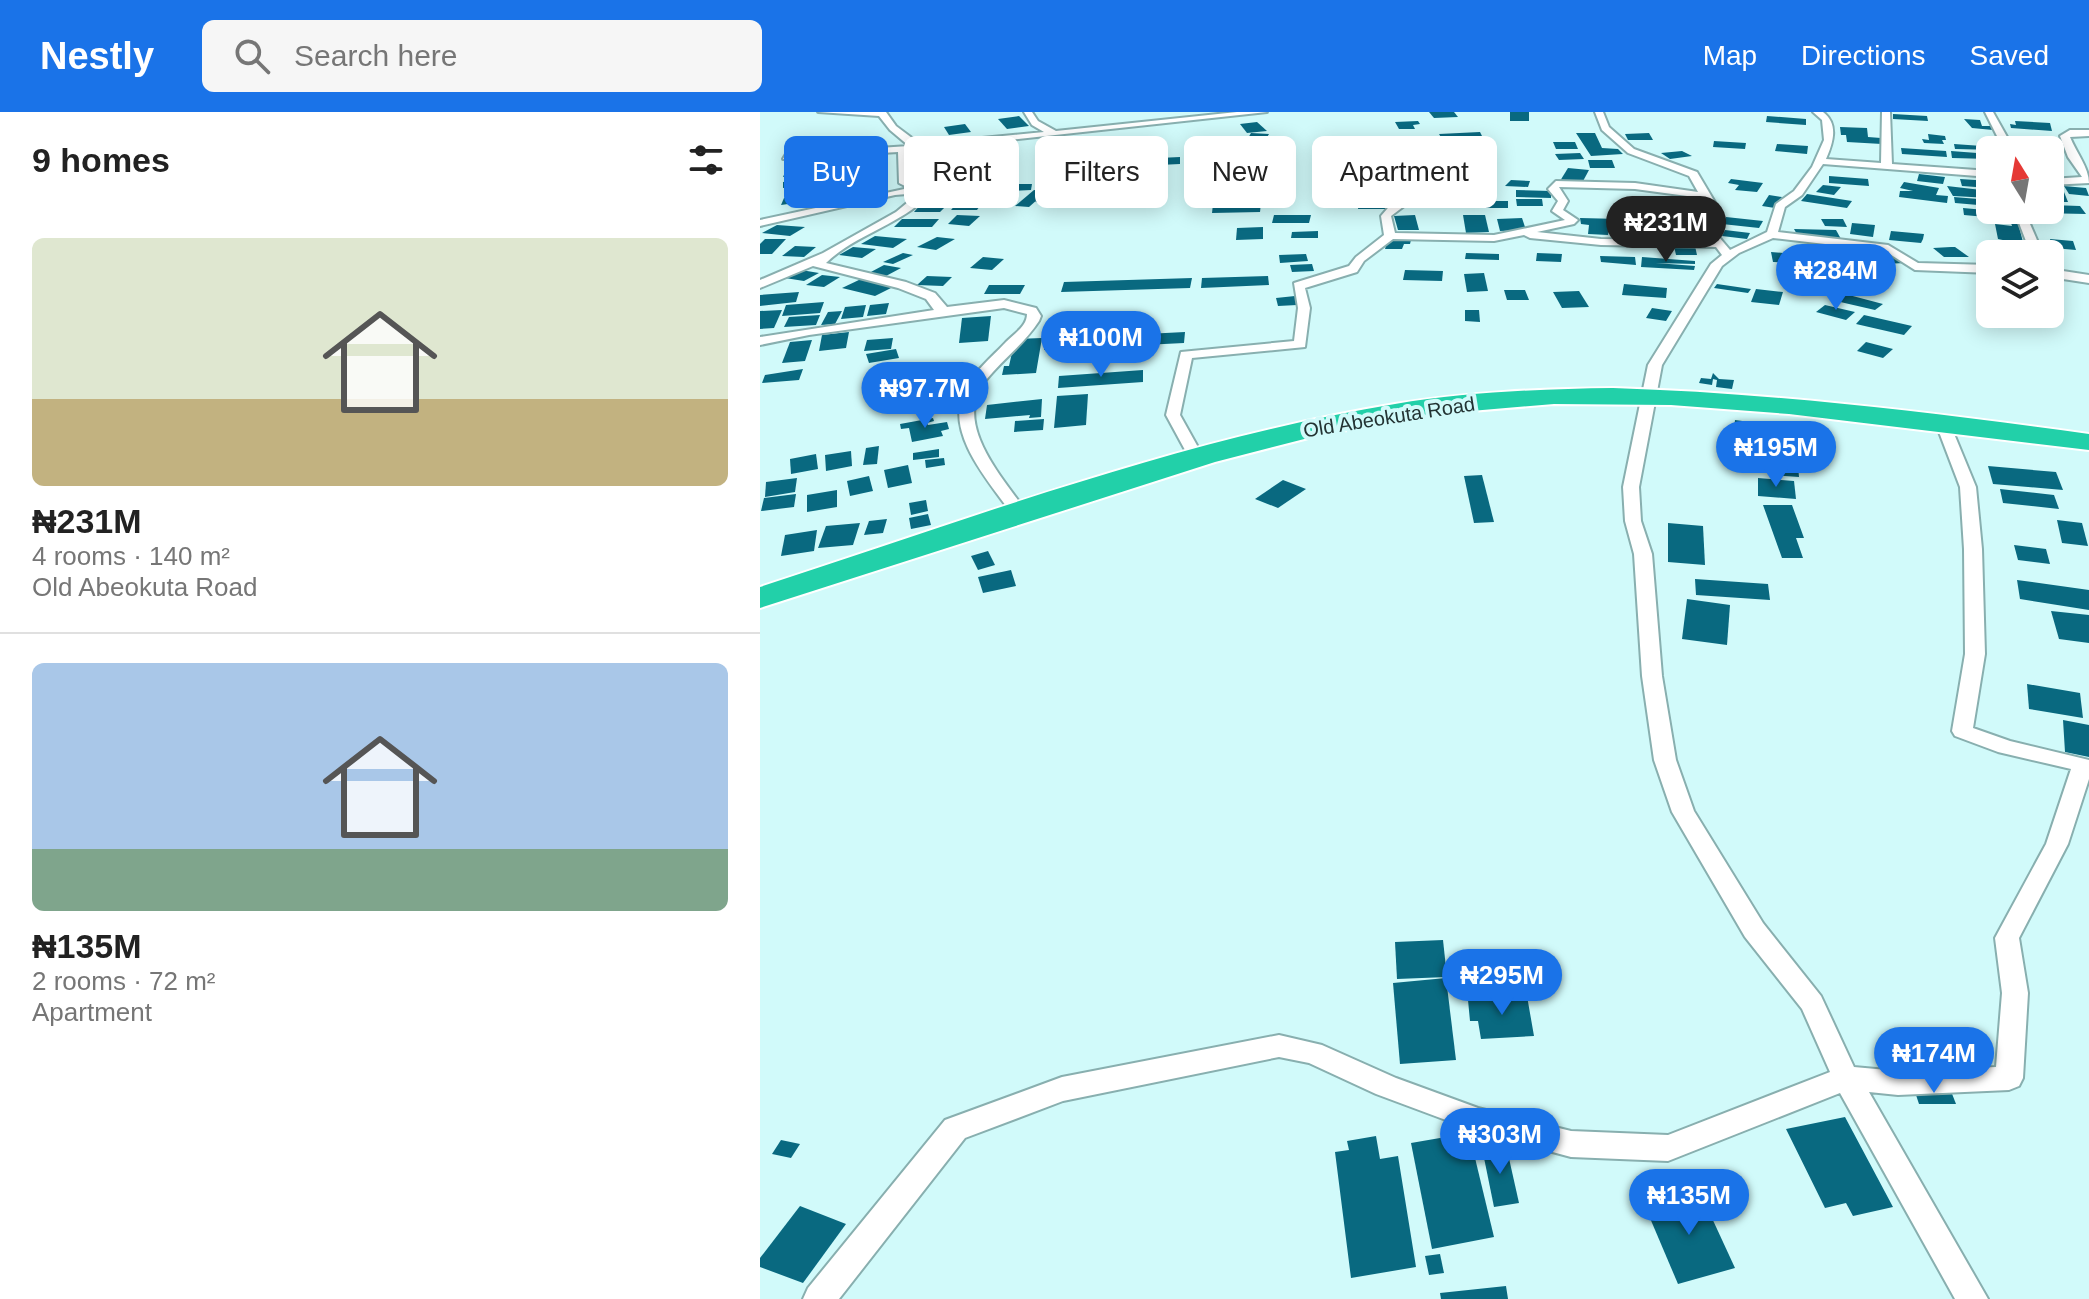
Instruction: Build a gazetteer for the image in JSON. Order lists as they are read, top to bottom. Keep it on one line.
{"streets":{"highway":["Old Abeokuta Road"]},"north":"top","page":{"header":"Nestly","search":"Search here","nav":["Map","Directions","Saved"],"heading":"9 homes","chip":["Buy","Rent","Filters","New","Apartment"],"price":["₦231M","₦284M","₦100M","₦97.7M","₦195M","₦295M","₦174M","₦303M","₦135M"],"list":[{"name":"₦231M","note":"4 rooms · 140 m² · Old Abeokuta Road"},{"name":"₦135M","note":"2 rooms · 72 m² · Apartment"}]}}
